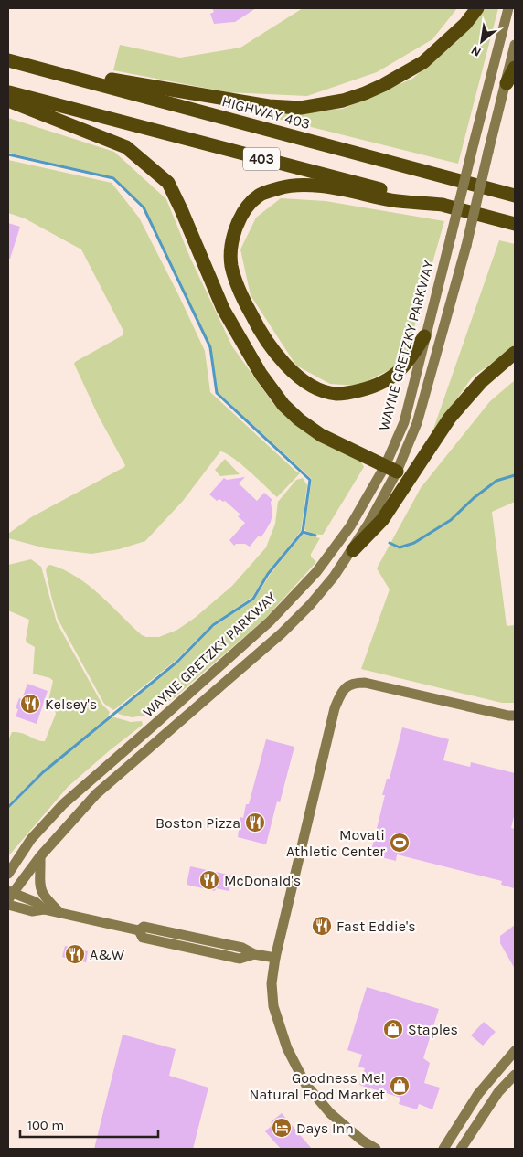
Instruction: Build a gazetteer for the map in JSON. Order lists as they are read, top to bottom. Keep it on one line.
{"streets":{"highway":["HIGHWAY 403","403"],"main road":["WAYNE GRETZKY PARKWAY"]},"places":{"restaurant":["Kelsey's","Boston Pizza","McDonald's","Fast Eddie's","A&W"],"sports":["Movati Athletic Center"],"shop":["Staples","Goodness Me! Natural Food Market"],"hotel":["Days Inn"]},"scale_bar":"100 m","north":"bottom left"}
